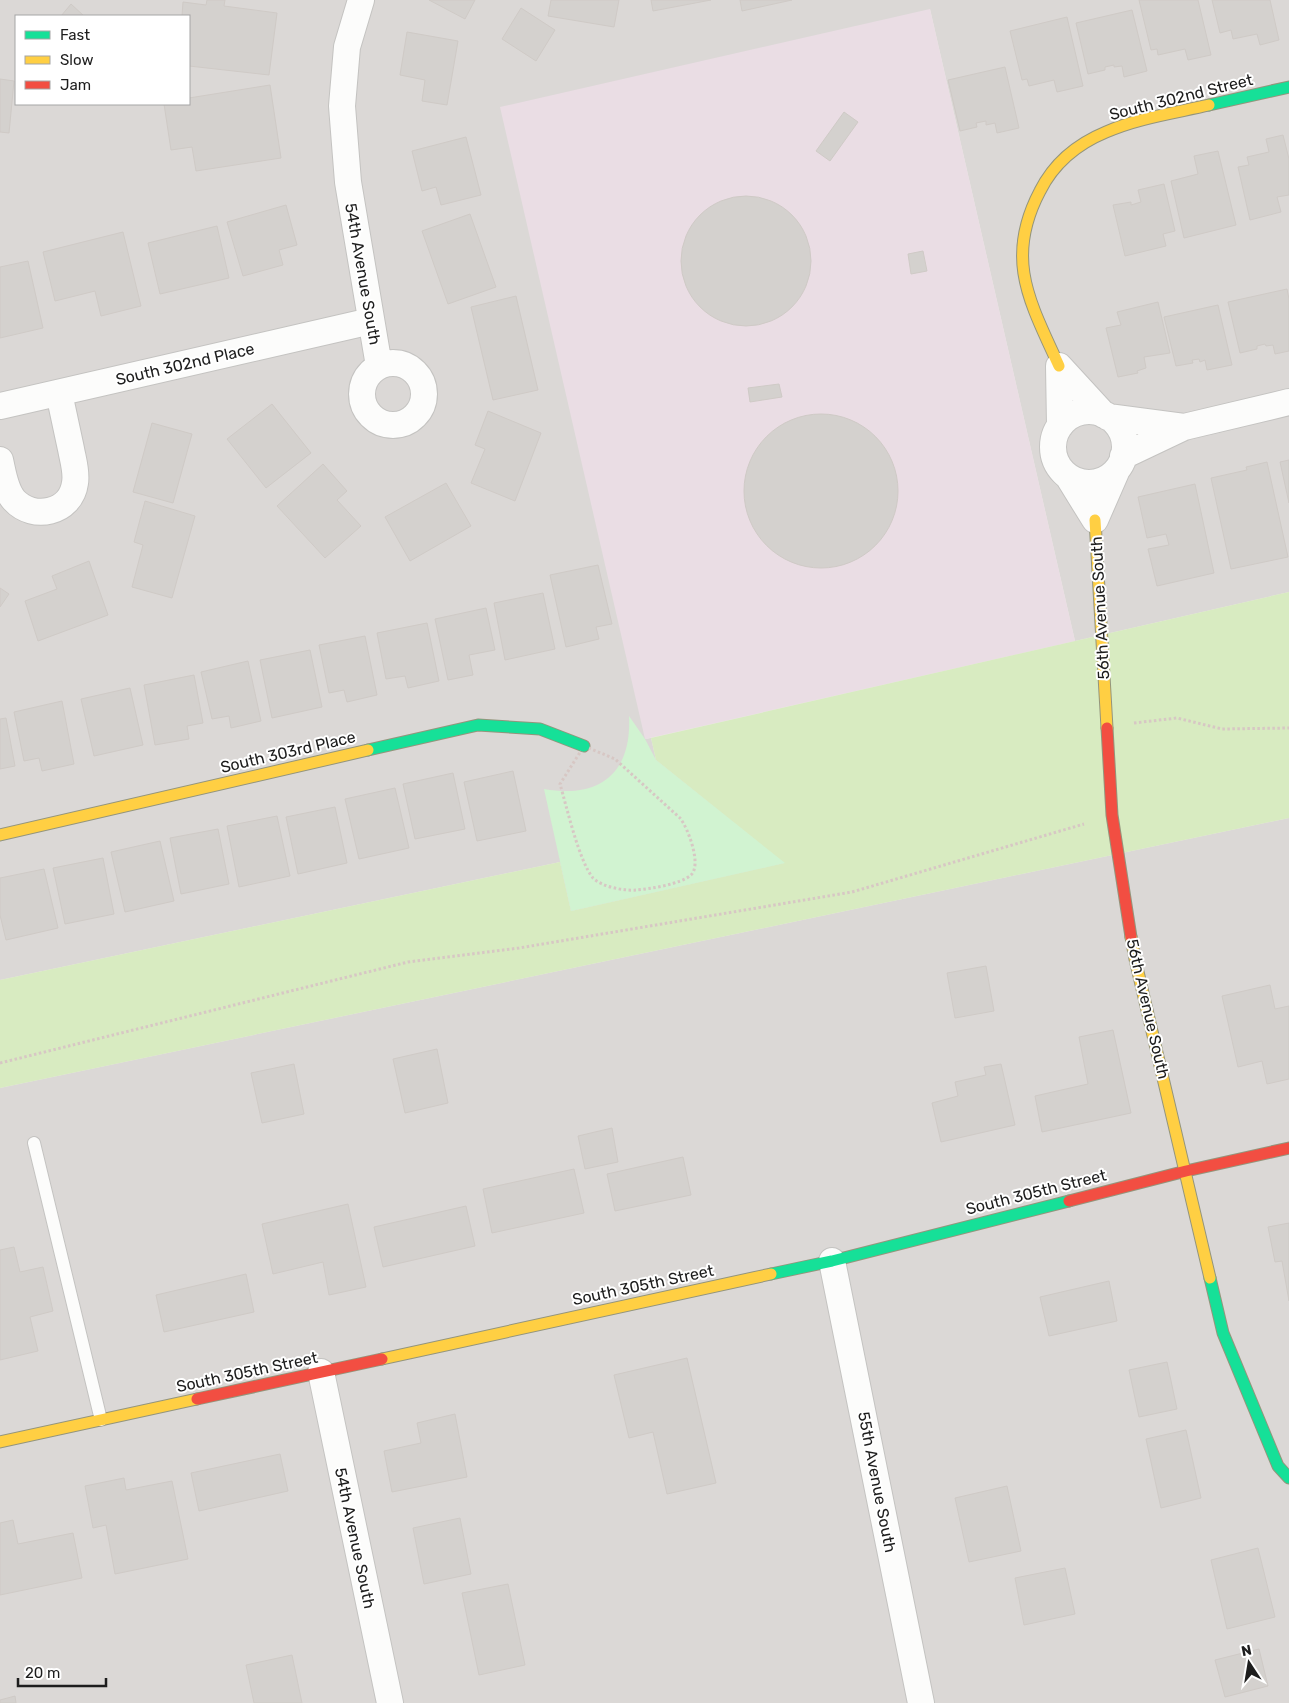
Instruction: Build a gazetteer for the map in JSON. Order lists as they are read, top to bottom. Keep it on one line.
{"streets":{"street":["South 302nd Street","54th Avenue South","South 302nd Place","56th Avenue South","South 303rd Place","South 305th Street","55th Avenue South"]},"crossings":[["South 302nd Street","56th Avenue South"],["54th Avenue South","South 302nd Place"],["54th Avenue South","South 305th Street"],["56th Avenue South","South 305th Street"],["South 305th Street","55th Avenue South"]],"legend":["Fast","Slow","Jam"],"scale_bar":"20 m","north":"top"}
